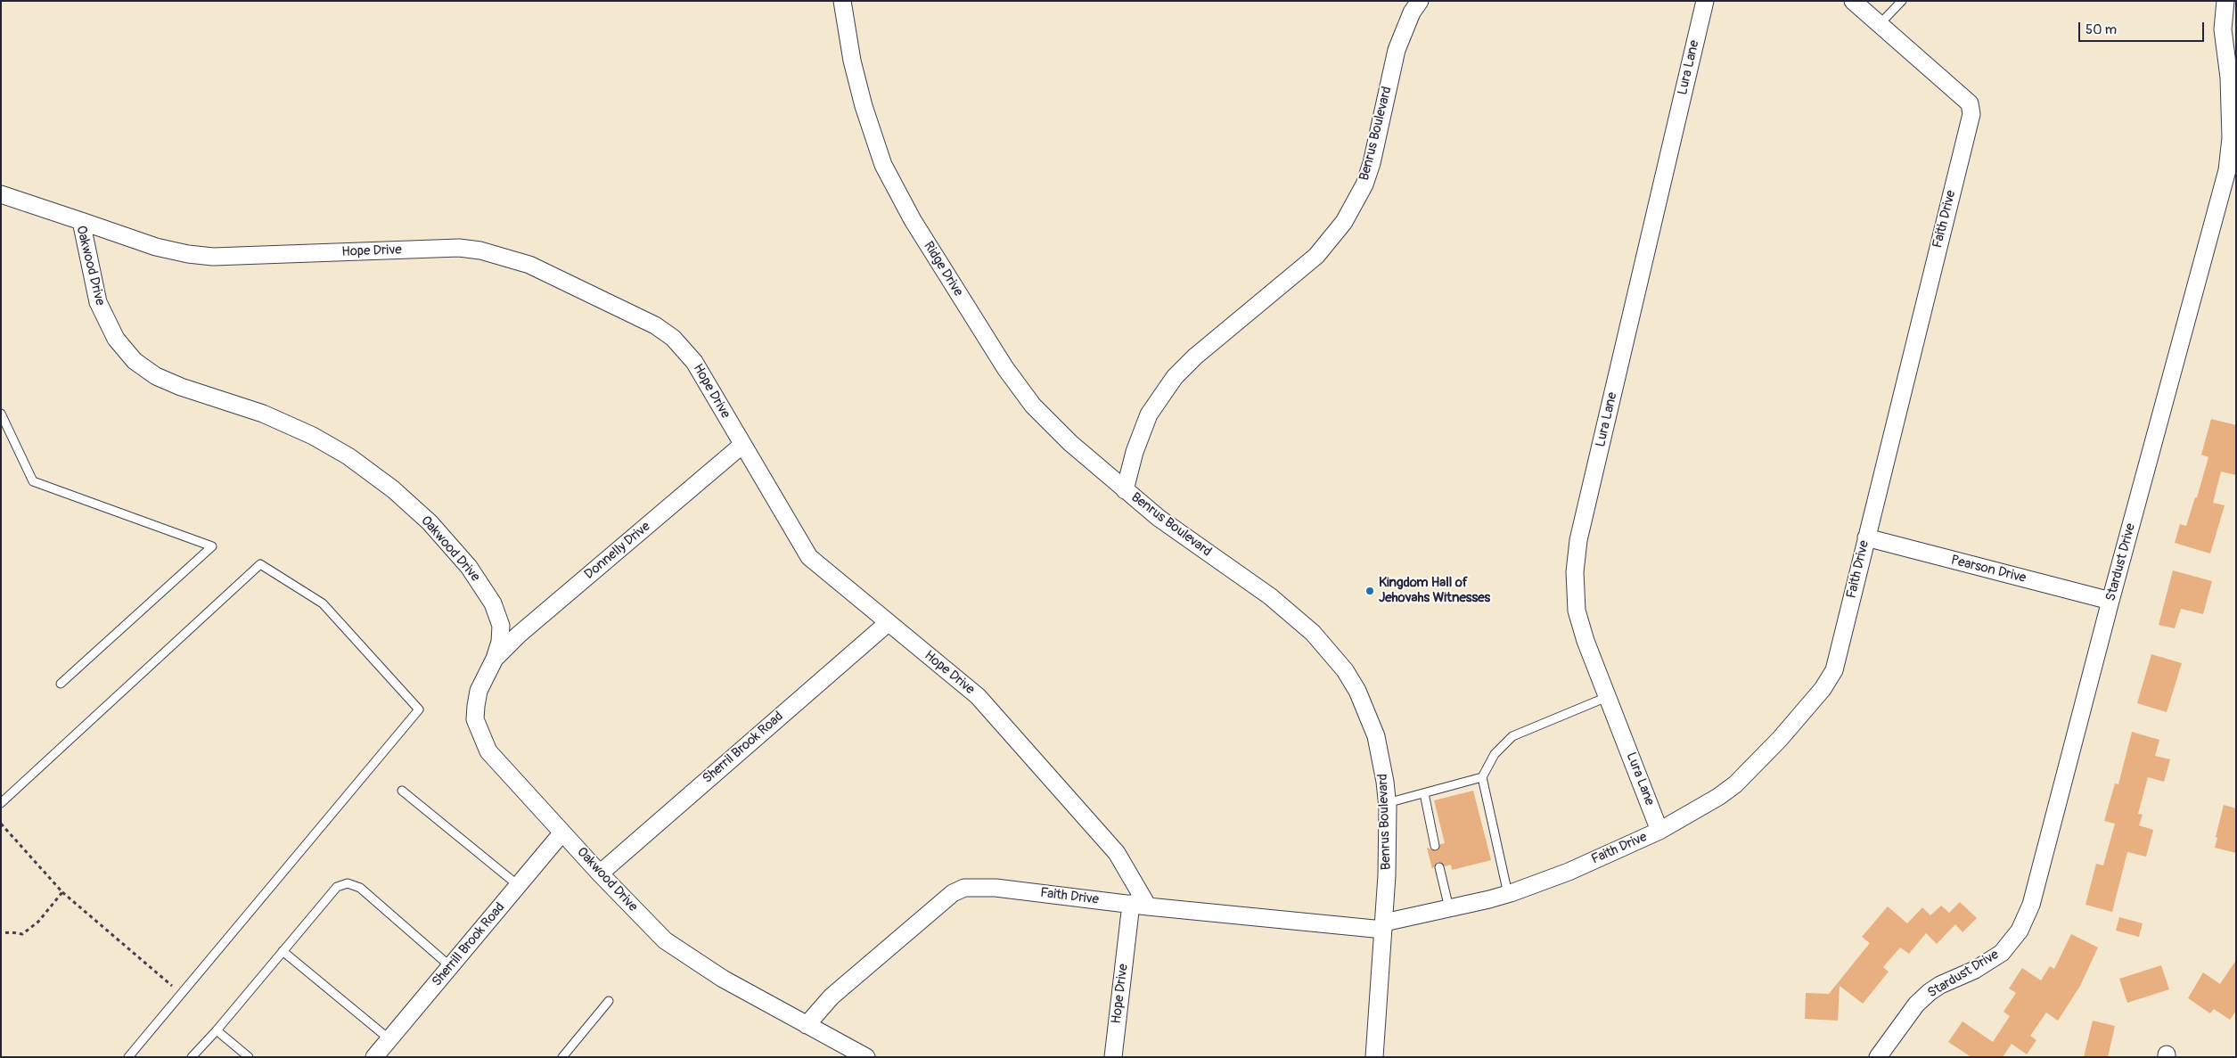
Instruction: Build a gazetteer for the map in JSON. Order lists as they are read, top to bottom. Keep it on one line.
{"streets":{"street":["Lura Lane","Benrus Boulevard","Faith Drive","Hope Drive","Oakwood Drive","Ridge Drive","Donnelly Drive","Stardust Drive","Pearson Drive","Sherril Brook Road","Sherrill Brook Road"]},"crossings":[["Lura Lane","Faith Drive"],["Benrus Boulevard","Faith Drive"],["Benrus Boulevard","Ridge Drive"],["Faith Drive","Hope Drive"],["Faith Drive","Oakwood Drive"],["Faith Drive","Pearson Drive"],["Hope Drive","Oakwood Drive"],["Hope Drive","Donnelly Drive"],["Hope Drive","Sherril Brook Road"],["Oakwood Drive","Donnelly Drive"],["Oakwood Drive","Sherril Brook Road"],["Oakwood Drive","Sherrill Brook Road"],["Stardust Drive","Pearson Drive"]],"places":["Kingdom Hall of Jehovahs Witnesses"],"scale_bar":"50 m"}
